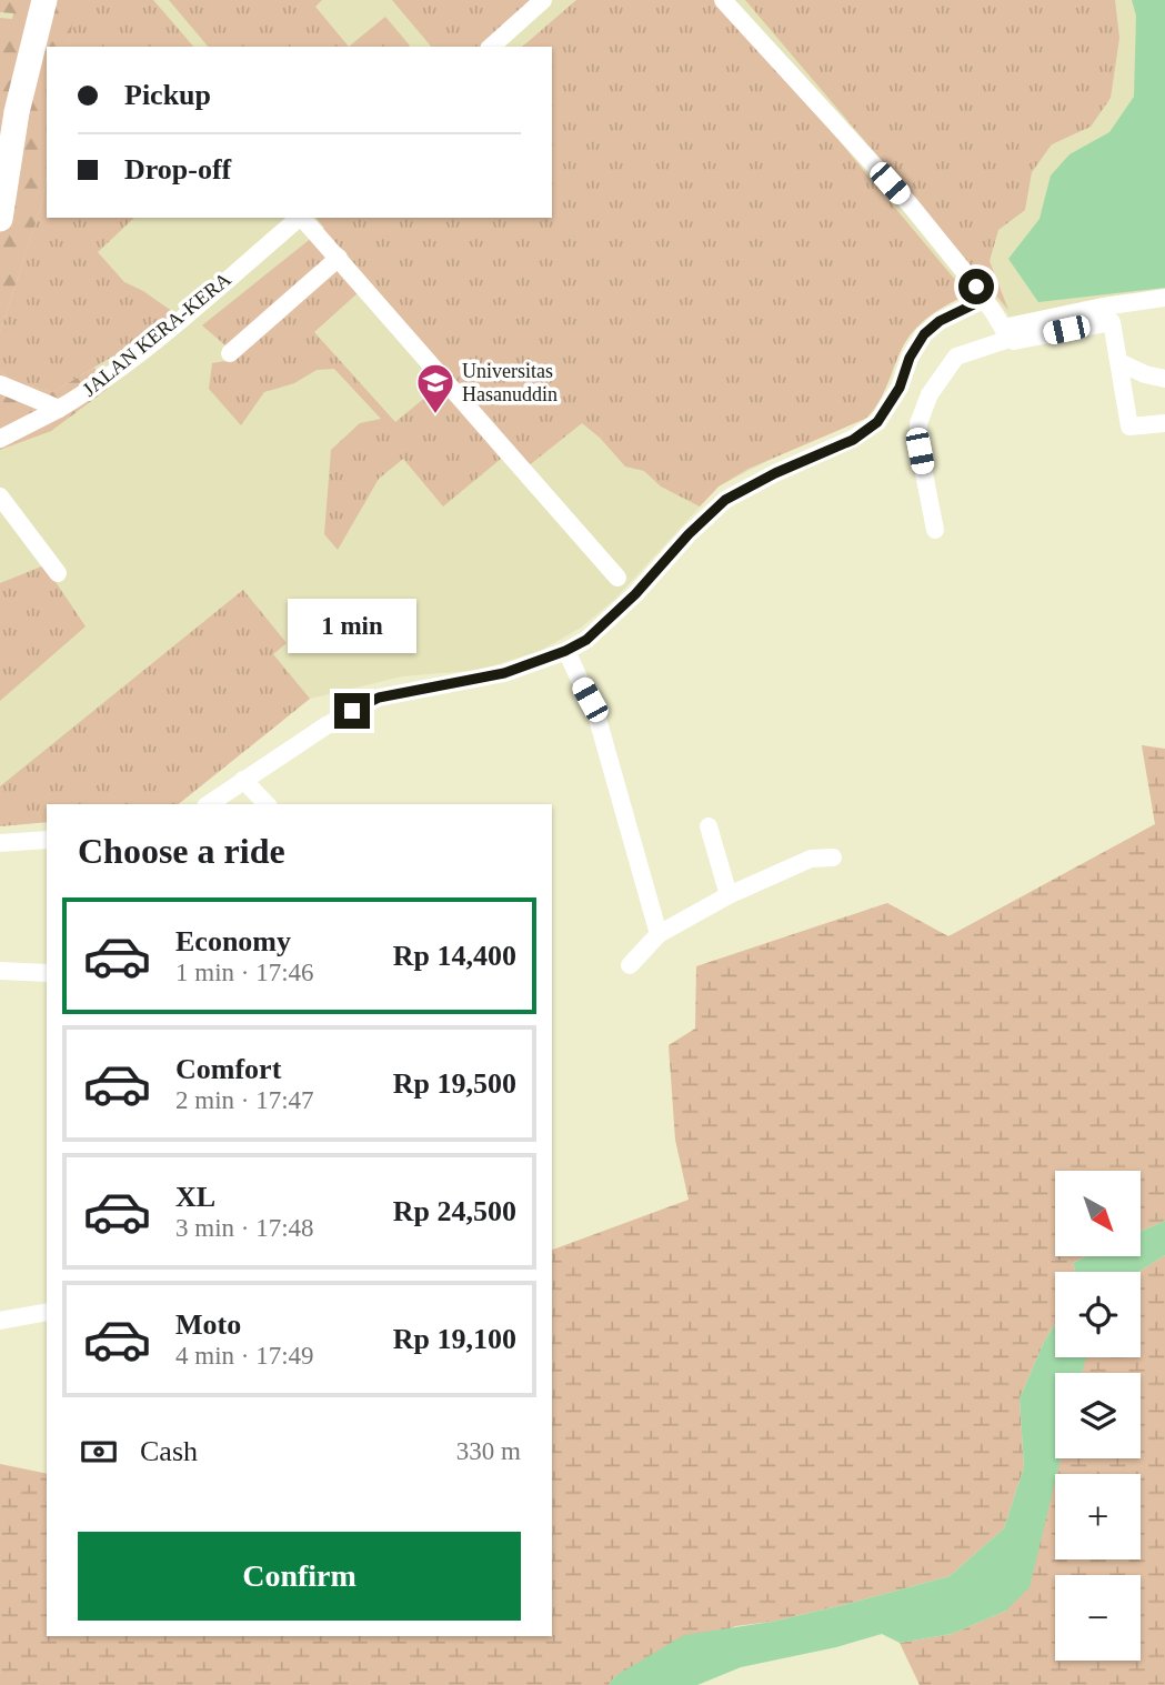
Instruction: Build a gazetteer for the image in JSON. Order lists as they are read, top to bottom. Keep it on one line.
{"streets":{"street":["JALAN KERA-KERA"]},"places":{"school or university":["Universitas Hasanuddin"]},"north":"bottom right","page":{"banner":["Pickup","Drop-off"],"bubble":"1 min","heading":"Choose a ride","list":[{"name":"Economy","note":"1 min · 17:46","value":"Rp 14,400"},{"name":"Comfort","note":"2 min · 17:47","value":"Rp 19,500"},{"name":"XL","note":"3 min · 17:48","value":"Rp 24,500"},{"name":"Moto","note":"4 min · 17:49","value":"Rp 19,100"}],"map_buttons":["+","−"],"pay":["Cash","330 m"],"buttons":"Confirm"}}
